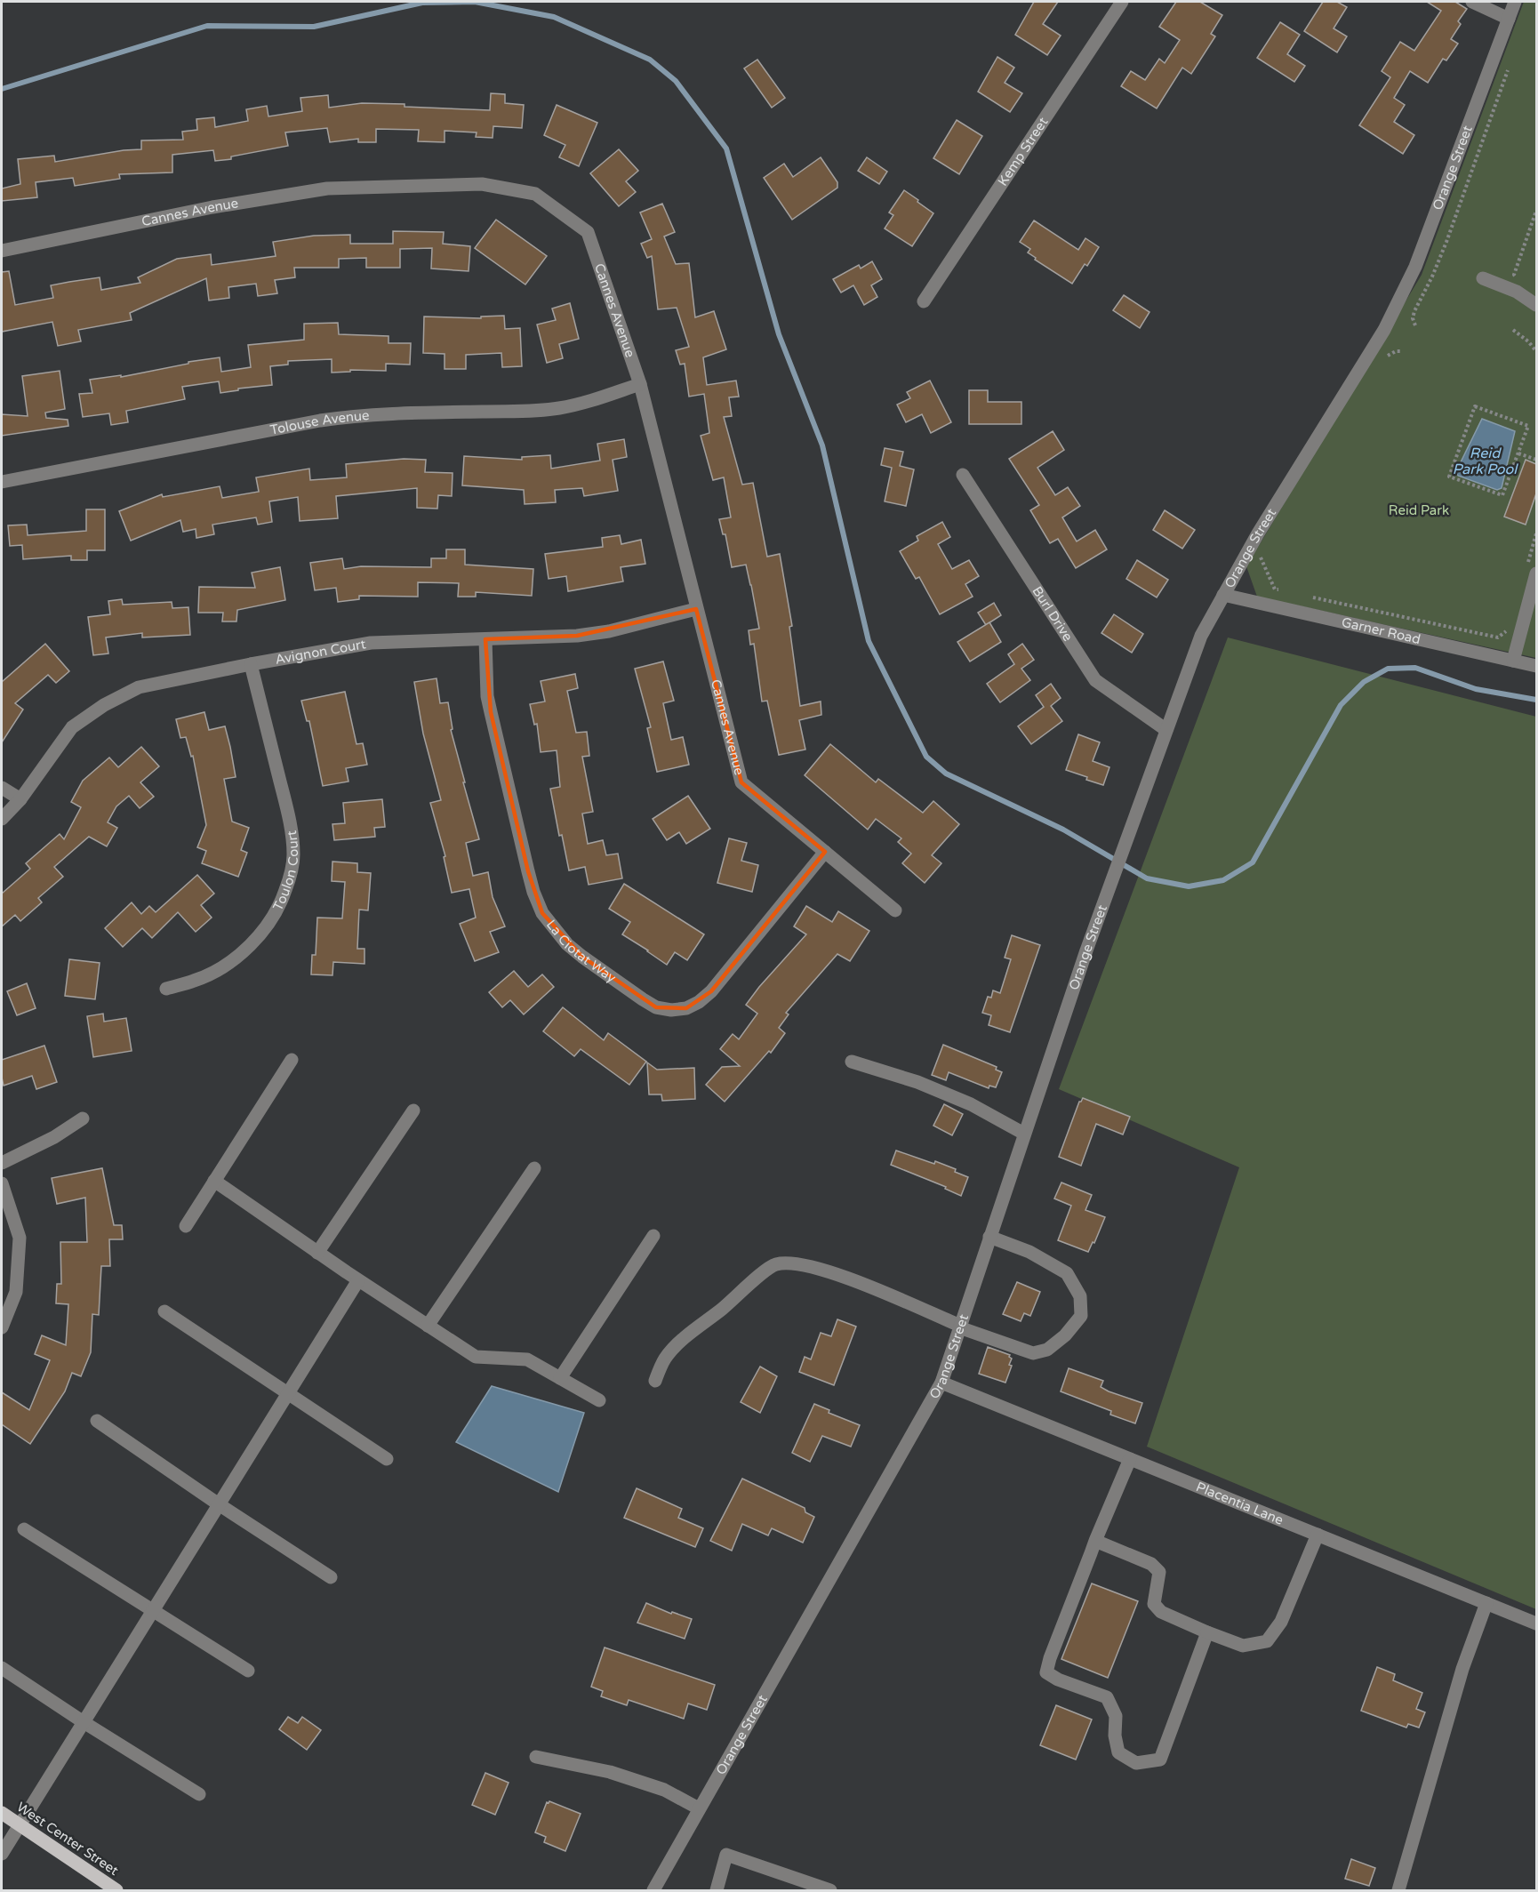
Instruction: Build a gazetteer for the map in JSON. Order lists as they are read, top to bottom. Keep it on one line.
{"streets":{"main road":["West Center Street"],"street":["Kemp Street","Orange Street","Cannes Avenue","Tolouse Avenue","Burl Drive","Garner Road","Avignon Court","Toulon Court","La Ciotat Way","Placentia Lane"]},"crossings":[["Orange Street","Burl Drive"],["Orange Street","Garner Road"],["Orange Street","Placentia Lane"],["Cannes Avenue","Tolouse Avenue"],["Cannes Avenue","Avignon Court"],["Cannes Avenue","La Ciotat Way"],["Avignon Court","Toulon Court"],["Avignon Court","La Ciotat Way"]],"water":["Reid Park Pool"],"parks":["Reid Park"]}
